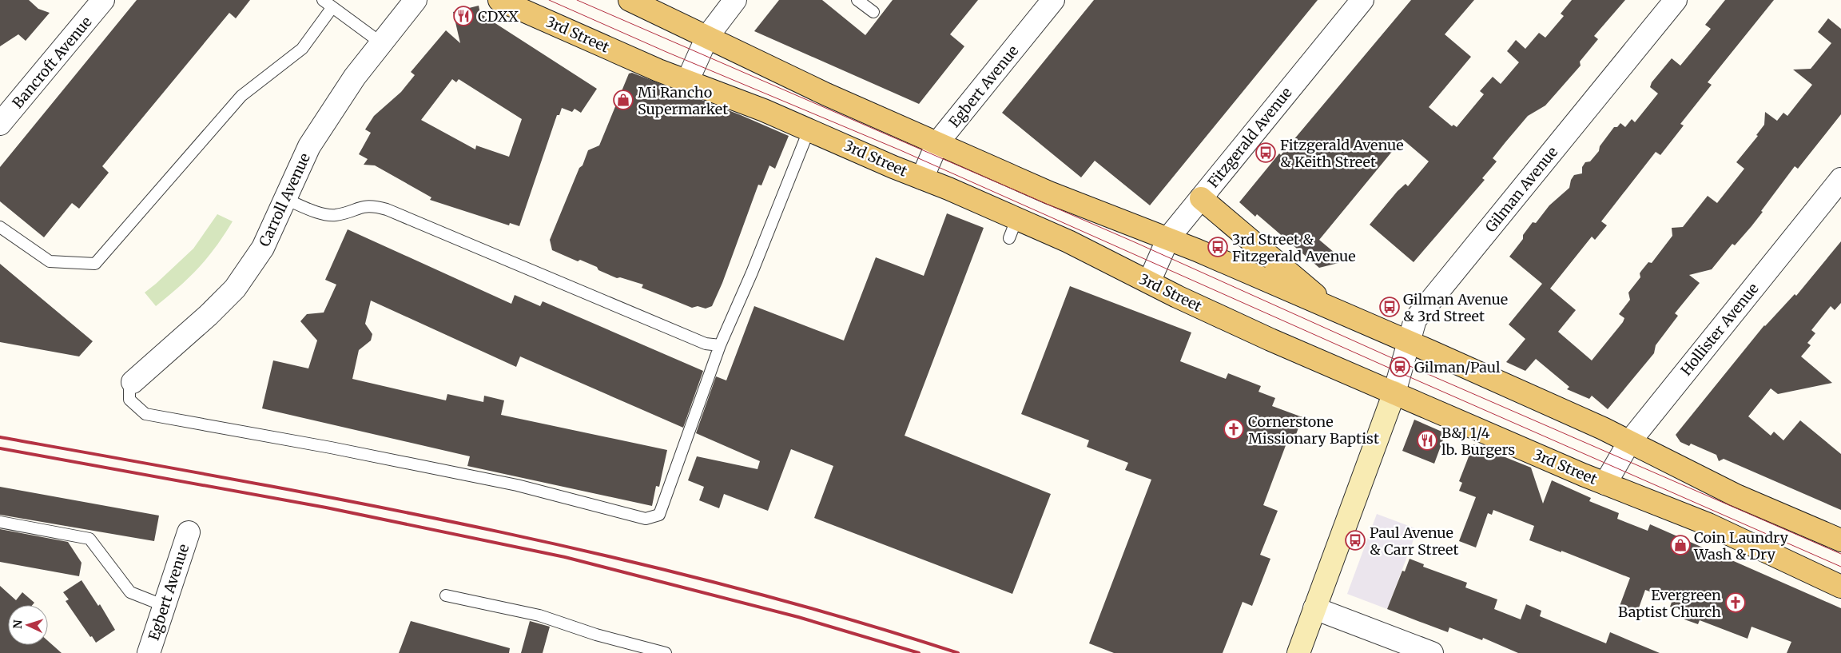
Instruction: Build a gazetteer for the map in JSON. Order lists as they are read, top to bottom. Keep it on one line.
{"streets":{"main road":["3rd Street"],"street":["Bancroft Avenue","Egbert Avenue","Fitzgerald Avenue","Gilman Avenue","Carroll Avenue","Hollister Avenue"]},"crossings":[["3rd Street","Egbert Avenue"],["3rd Street","Fitzgerald Avenue"],["3rd Street","Gilman Avenue"],["3rd Street","Hollister Avenue"]],"places":{"restaurant":["CDXX","B&J 1/4 lb. Burgers"],"shop":["Mi Rancho Supermarket","Coin Laundry Wash & Dry"],"bus stop":["Fitzgerald Avenue & Keith Street","3rd Street & Fitzgerald Avenue","Gilman Avenue & 3rd Street","Paul Avenue & Carr Street"],"station":["Gilman/Paul"],"church":["Cornerstone Missionary Baptist","Evergreen Baptist Church"]},"north":"left"}
